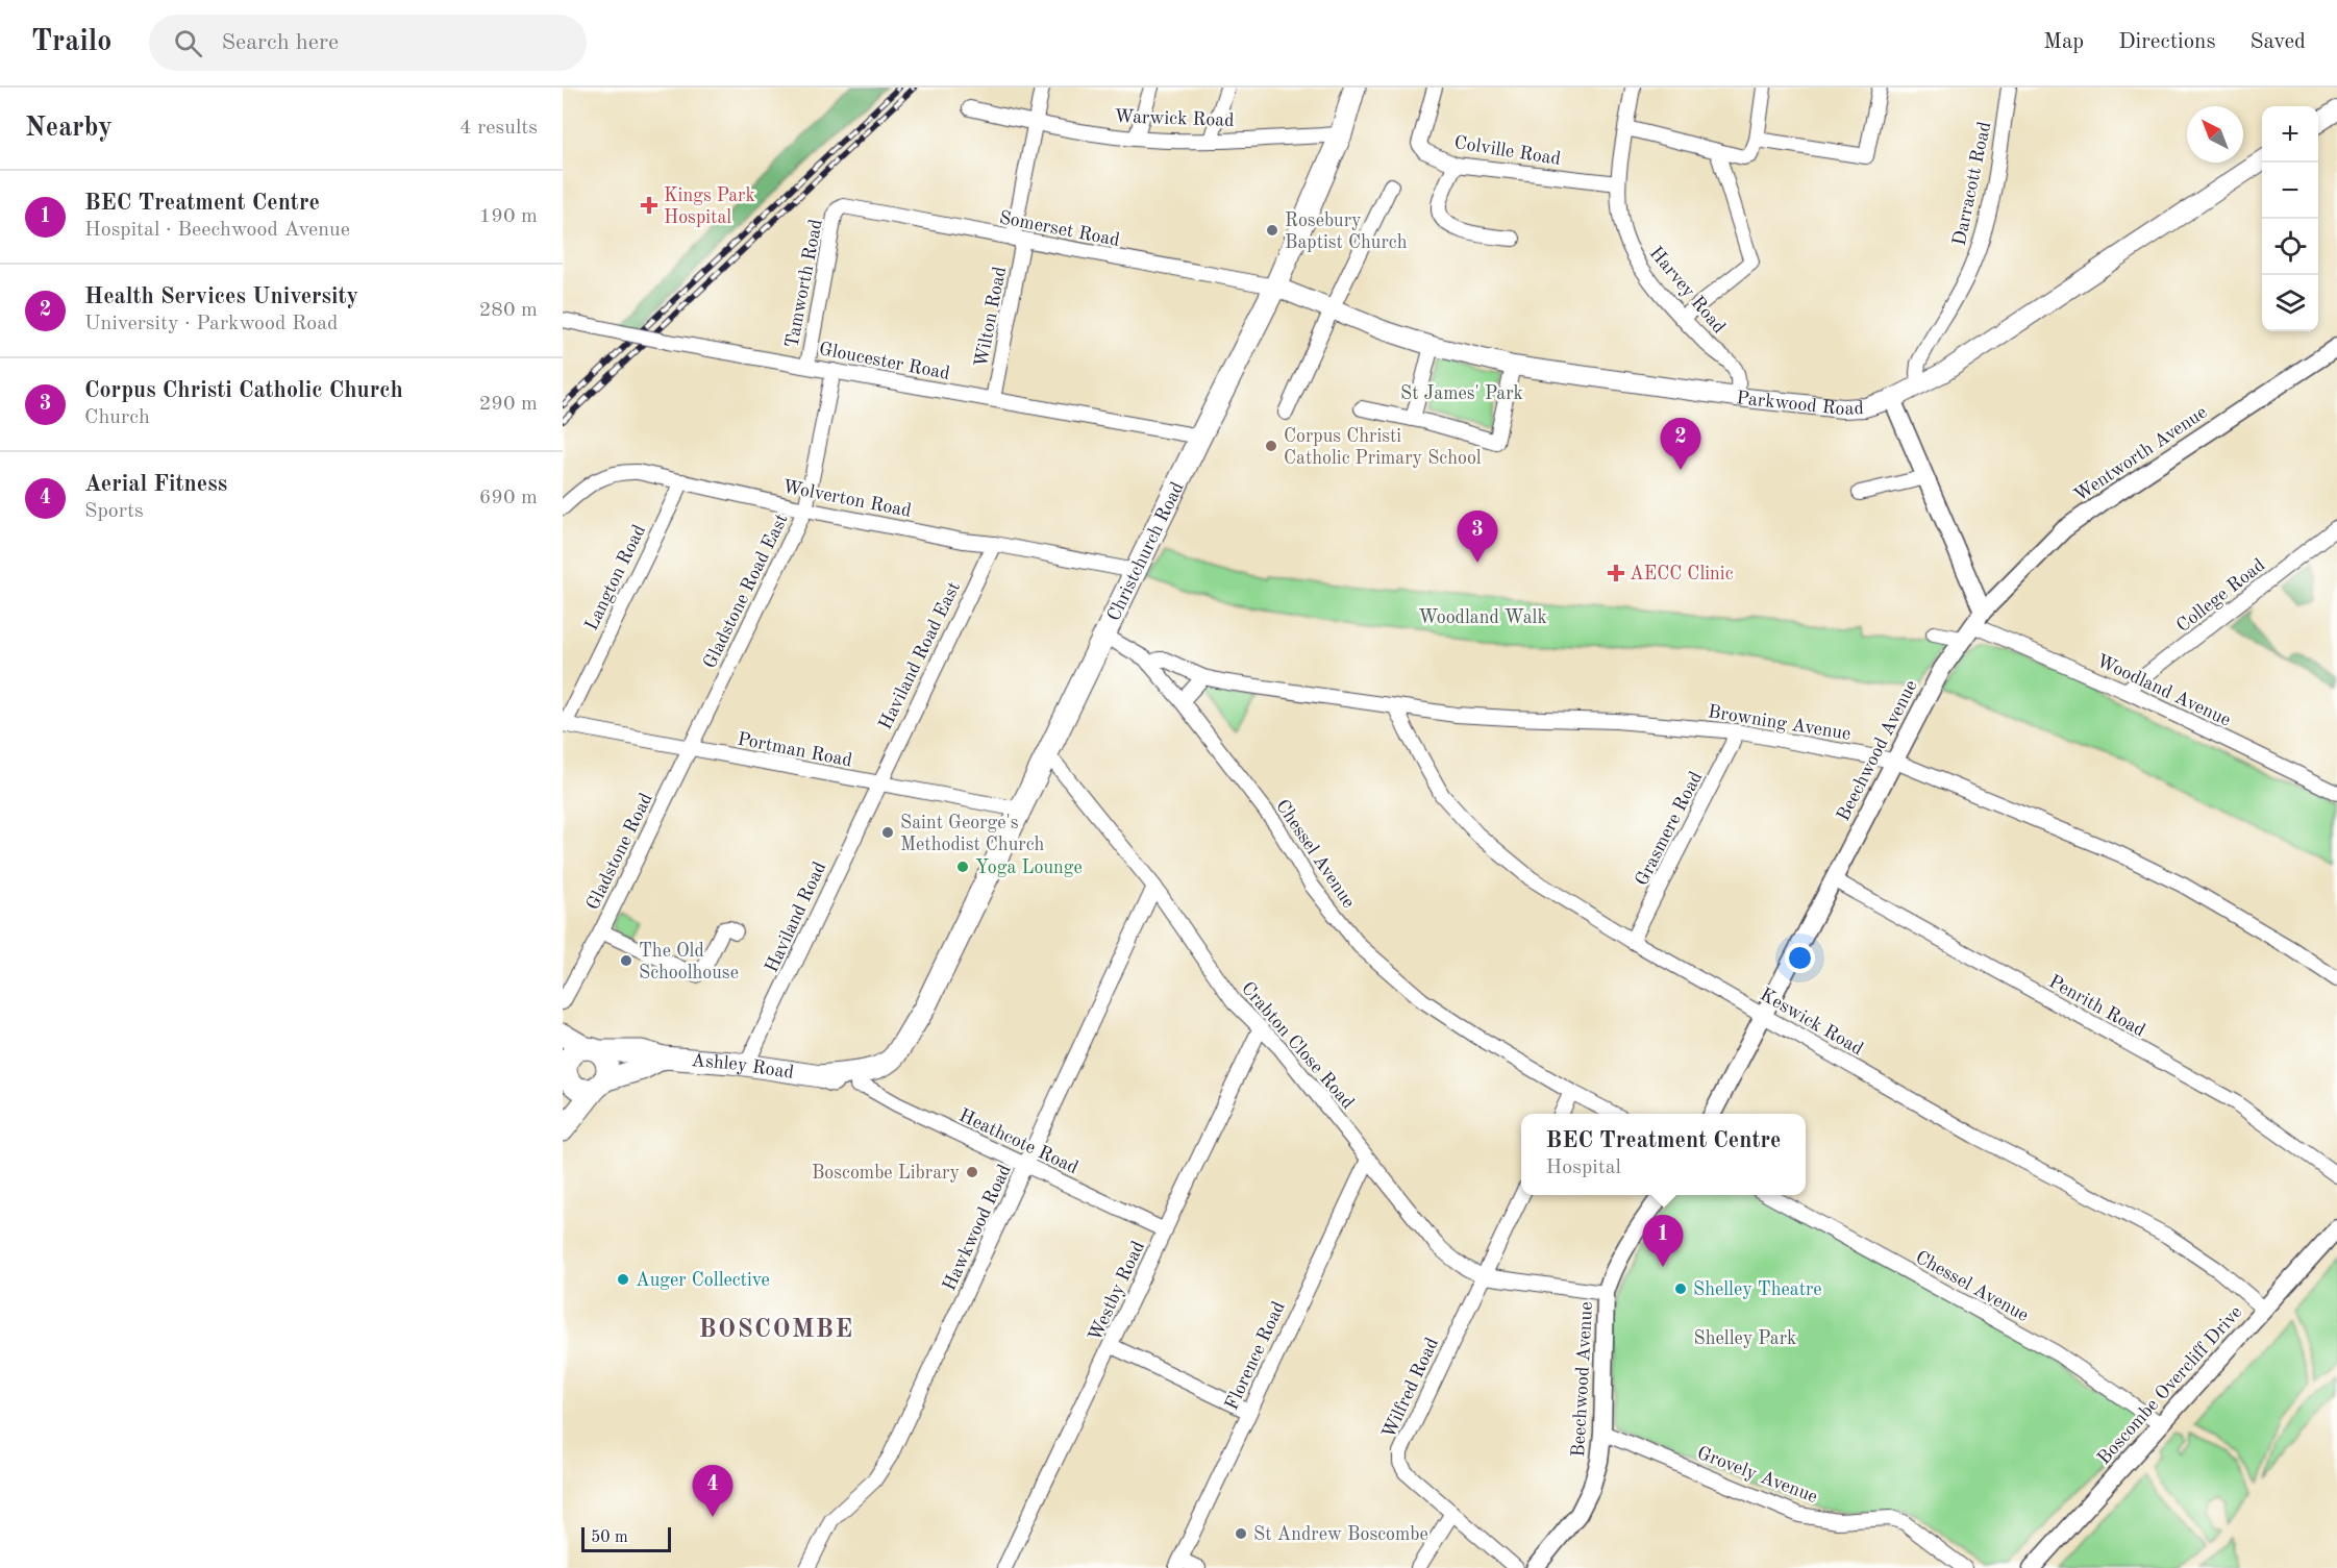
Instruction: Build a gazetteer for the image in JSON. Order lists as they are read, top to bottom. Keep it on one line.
{"streets":{"main road":["Parkwood Road","Christchurch Road","Ashley Road"],"street":["Warwick Road","Colville Road","Darracott Road","Somerset Road","Tamworth Road","Harvey Road","Wilton Road","Gloucester Road","Wentworth Avenue","Wolverton Road","Langton Road","Gladstone Road East","College Road","Haviland Road East","Woodland Avenue","Browning Avenue","Portman Road","Beechwood Avenue","Grasmere Road","Gladstone Road","Chessel Avenue","Haviland Road","Penrith Road","Keswick Road","Crabton Close Road","Heathcote Road","Hawkwood Road","Westby Road","Florence Road","Boscombe Overcliff Drive","Wilfred Road","Grovely Avenue"]},"crossings":[["Warwick Road","Wilton Road"],["Warwick Road","Christchurch Road"],["Colville Road","Harvey Road"],["Darracott Road","Parkwood Road"],["Somerset Road","Tamworth Road"],["Somerset Road","Wilton Road"],["Somerset Road","Parkwood Road"],["Somerset Road","Christchurch Road"],["Tamworth Road","Gloucester Road"],["Harvey Road","Parkwood Road"],["Wilton Road","Gloucester Road"],["Gloucester Road","Christchurch Road"],["Gloucester Road","Gladstone Road East"],["Parkwood Road","Christchurch Road"],["Wentworth Avenue","Woodland Avenue"],["Wentworth Avenue","Beechwood Avenue"],["Wolverton Road","Christchurch Road"],["Wolverton Road","Langton Road"],["Wolverton Road","Gladstone Road East"],["Wolverton Road","Haviland Road East"],["Christchurch Road","Portman Road"],["Christchurch Road","Chessel Avenue"],["Christchurch Road","Crabton Close Road"],["Christchurch Road","Ashley Road"],["Langton Road","Portman Road"],["Gladstone Road East","Portman Road"],["Gladstone Road East","Gladstone Road"],["College Road","Woodland Avenue"],["Haviland Road East","Portman Road"],["Haviland Road East","Haviland Road"],["Woodland Avenue","Beechwood Avenue"],["Browning Avenue","Beechwood Avenue"],["Browning Avenue","Grasmere Road"],["Browning Avenue","Chessel Avenue"],["Browning Avenue","Keswick Road"],["Portman Road","Gladstone Road"],["Portman Road","Haviland Road"],["Beechwood Avenue","Penrith Road"],["Beechwood Avenue","Keswick Road"],["Beechwood Avenue","Crabton Close Road"],["Beechwood Avenue","Grovely Avenue"],["Grasmere Road","Keswick Road"],["Chessel Avenue","Boscombe Overcliff Drive"],["Haviland Road","Ashley Road"],["Keswick Road","Boscombe Overcliff Drive"],["Crabton Close Road","Hawkwood Road"],["Crabton Close Road","Westby Road"],["Crabton Close Road","Florence Road"],["Crabton Close Road","Wilfred Road"],["Ashley Road","Heathcote Road"],["Heathcote Road","Hawkwood Road"],["Heathcote Road","Westby Road"]],"districts":["BOSCOMBE"],"parks":["St James' Park","Woodland Walk","Shelley Park"],"places":{"health":["Kings Park Hospital","AECC Clinic"],"other":["Rosebury Baptist Church","Corpus Christi Catholic Primary School","Saint George's Methodist Church","Yoga Lounge","The Old Schoolhouse","Boscombe Library","Auger Collective","Shelley Theatre","St Andrew Boscombe"]},"scale_bar":"50 m","north":"top left","page":{"header":"Trailo","search":"Search here","nav":["Map","Directions","Saved"],"heading":["Nearby","4 results"],"map_buttons":["+","−"],"list":[{"mark":"1","name":"BEC Treatment Centre","note":"Hospital · Beechwood Avenue","value":"190 m"},{"mark":"2","name":"Health Services University","note":"University · Parkwood Road","value":"280 m"},{"mark":"3","name":"Corpus Christi Catholic Church","note":"Church","value":"290 m"},{"mark":"4","name":"Aerial Fitness","note":"Sports","value":"690 m"}],"pins":["2","3","1","4"],"popup":["BEC Treatment Centre","Hospital"],"scale":"50 m"}}
